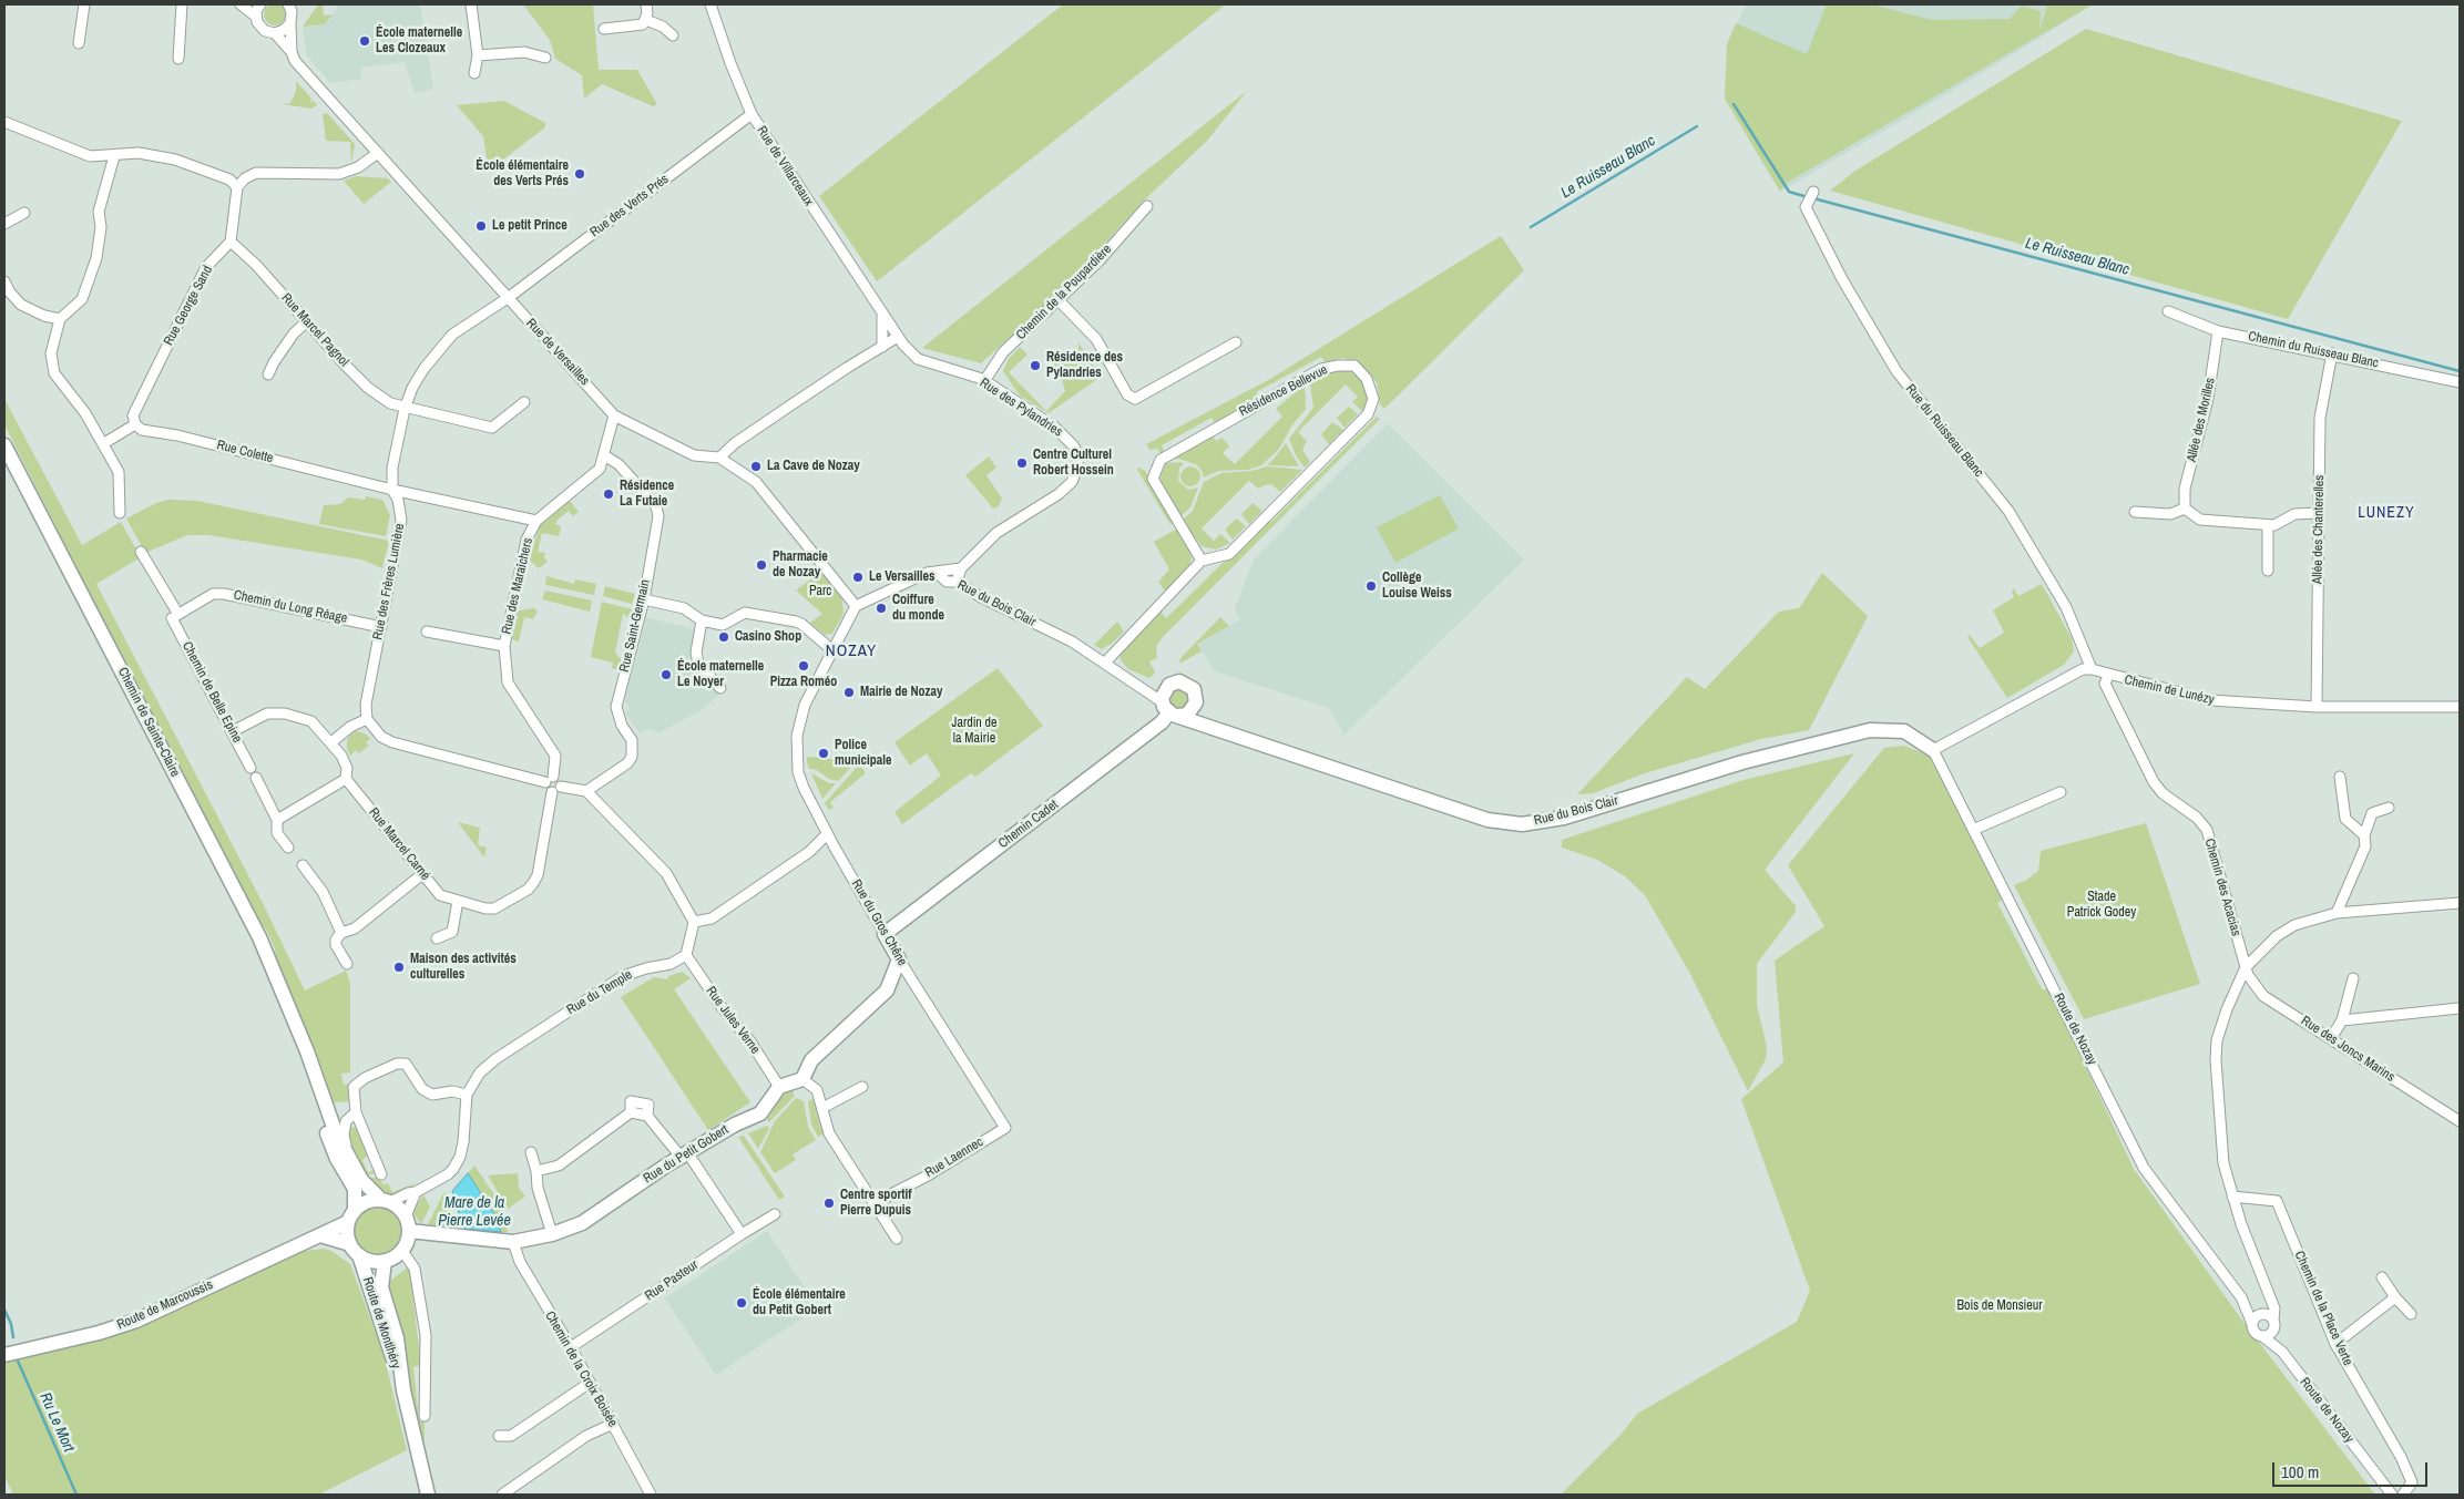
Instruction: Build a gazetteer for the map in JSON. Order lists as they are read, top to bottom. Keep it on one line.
{"streets":{"street":["Rue de Villarceaux","Rue des Verts Prés","Chemin de la Poupardière","Rue George Sand","Rue Marcel Pagnol","Chemin du Ruisseau Blanc","Rue de Versailles","Résidence Bellevue","Rue des Pylandries","Allée des Morilles","Rue du Ruisseau Blanc","Rue Colette","Allée des Chanterelles","Rue des Frères Lumière","Rue des Maraîchers","Rue du Bois Clair","Chemin du Long Réage","Rue Saint-Germain","Chemin de Lunézy","Chemin de Belle Epine","Chemin de Sainte-Claire","Chemin Cadet","Rue Marcel Carné","Chemin des Acacias","Rue du Gros Chêne","Rue du Temple","Rue Jules Verne","Route de Nozay","Rue des Joncs Marins","Rue du Petit Gobert","Rue Laennec","Rue Pasteur","Route de Marcoussis","Chemin de la Place Verte","Route de Montlhéry","Chemin de la Croix Boisée"]},"crossings":[["Rue de Villarceaux","Rue des Verts Prés"],["Rue de Villarceaux","Rue des Pylandries"],["Rue des Verts Prés","Rue de Versailles"],["Rue des Verts Prés","Rue des Frères Lumière"],["Chemin de la Poupardière","Rue des Pylandries"],["Rue George Sand","Rue Marcel Pagnol"],["Rue George Sand","Rue Colette"],["Rue Marcel Pagnol","Rue des Frères Lumière"],["Chemin du Ruisseau Blanc","Allée des Morilles"],["Chemin du Ruisseau Blanc","Allée des Chanterelles"],["Rue de Versailles","Rue des Frères Lumière"],["Rue de Versailles","Rue des Maraîchers"],["Rue des Pylandries","Rue du Bois Clair"],["Rue du Ruisseau Blanc","Chemin de Lunézy"],["Rue Colette","Rue des Frères Lumière"],["Rue Colette","Rue des Maraîchers"],["Allée des Chanterelles","Chemin de Lunézy"],["Rue des Frères Lumière","Chemin du Long Réage"],["Rue des Maraîchers","Rue Saint-Germain"],["Rue du Bois Clair","Chemin Cadet"],["Rue du Bois Clair","Route de Nozay"],["Chemin du Long Réage","Chemin de Belle Epine"],["Chemin de Lunézy","Chemin des Acacias"],["Chemin de Sainte-Claire","Rue du Temple"],["Chemin de Sainte-Claire","Rue du Petit Gobert"],["Chemin de Sainte-Claire","Route de Marcoussis"],["Chemin de Sainte-Claire","Route de Montlhéry"],["Chemin Cadet","Rue du Gros Chêne"],["Chemin des Acacias","Rue des Joncs Marins"],["Rue du Gros Chêne","Rue Laennec"],["Rue du Temple","Rue Jules Verne"],["Rue du Temple","Rue du Petit Gobert"],["Rue du Temple","Route de Marcoussis"],["Rue du Temple","Route de Montlhéry"],["Rue Jules Verne","Rue du Petit Gobert"],["Rue du Petit Gobert","Route de Marcoussis"],["Rue du Petit Gobert","Route de Montlhéry"],["Rue du Petit Gobert","Chemin de la Croix Boisée"],["Rue Pasteur","Chemin de la Croix Boisée"],["Route de Marcoussis","Route de Montlhéry"]],"districts":["LUNEZY","NOZAY"],"water":["Le Ruisseau Blanc","Mare de la Pierre Levée","Ru Le Mort"],"parks":["Parc","Jardin de la Mairie","Stade Patrick Godey","Bois de Monsieur"],"places":["École maternelle Les Clozeaux","École élémentaire des Verts Prés","Le petit Prince","Résidence des Pylandries","Centre Culturel Robert Hossein","La Cave de Nozay","Résidence La Futaie","Pharmacie de Nozay","Le Versailles","Collège Louise Weiss","Coiffure du monde","Casino Shop","Pizza Roméo","École maternelle Le Noyer","Mairie de Nozay","Police municipale","Maison des activités culturelles","Centre sportif Pierre Dupuis","École élémentaire du Petit Gobert"],"scale_bar":"100 m"}
